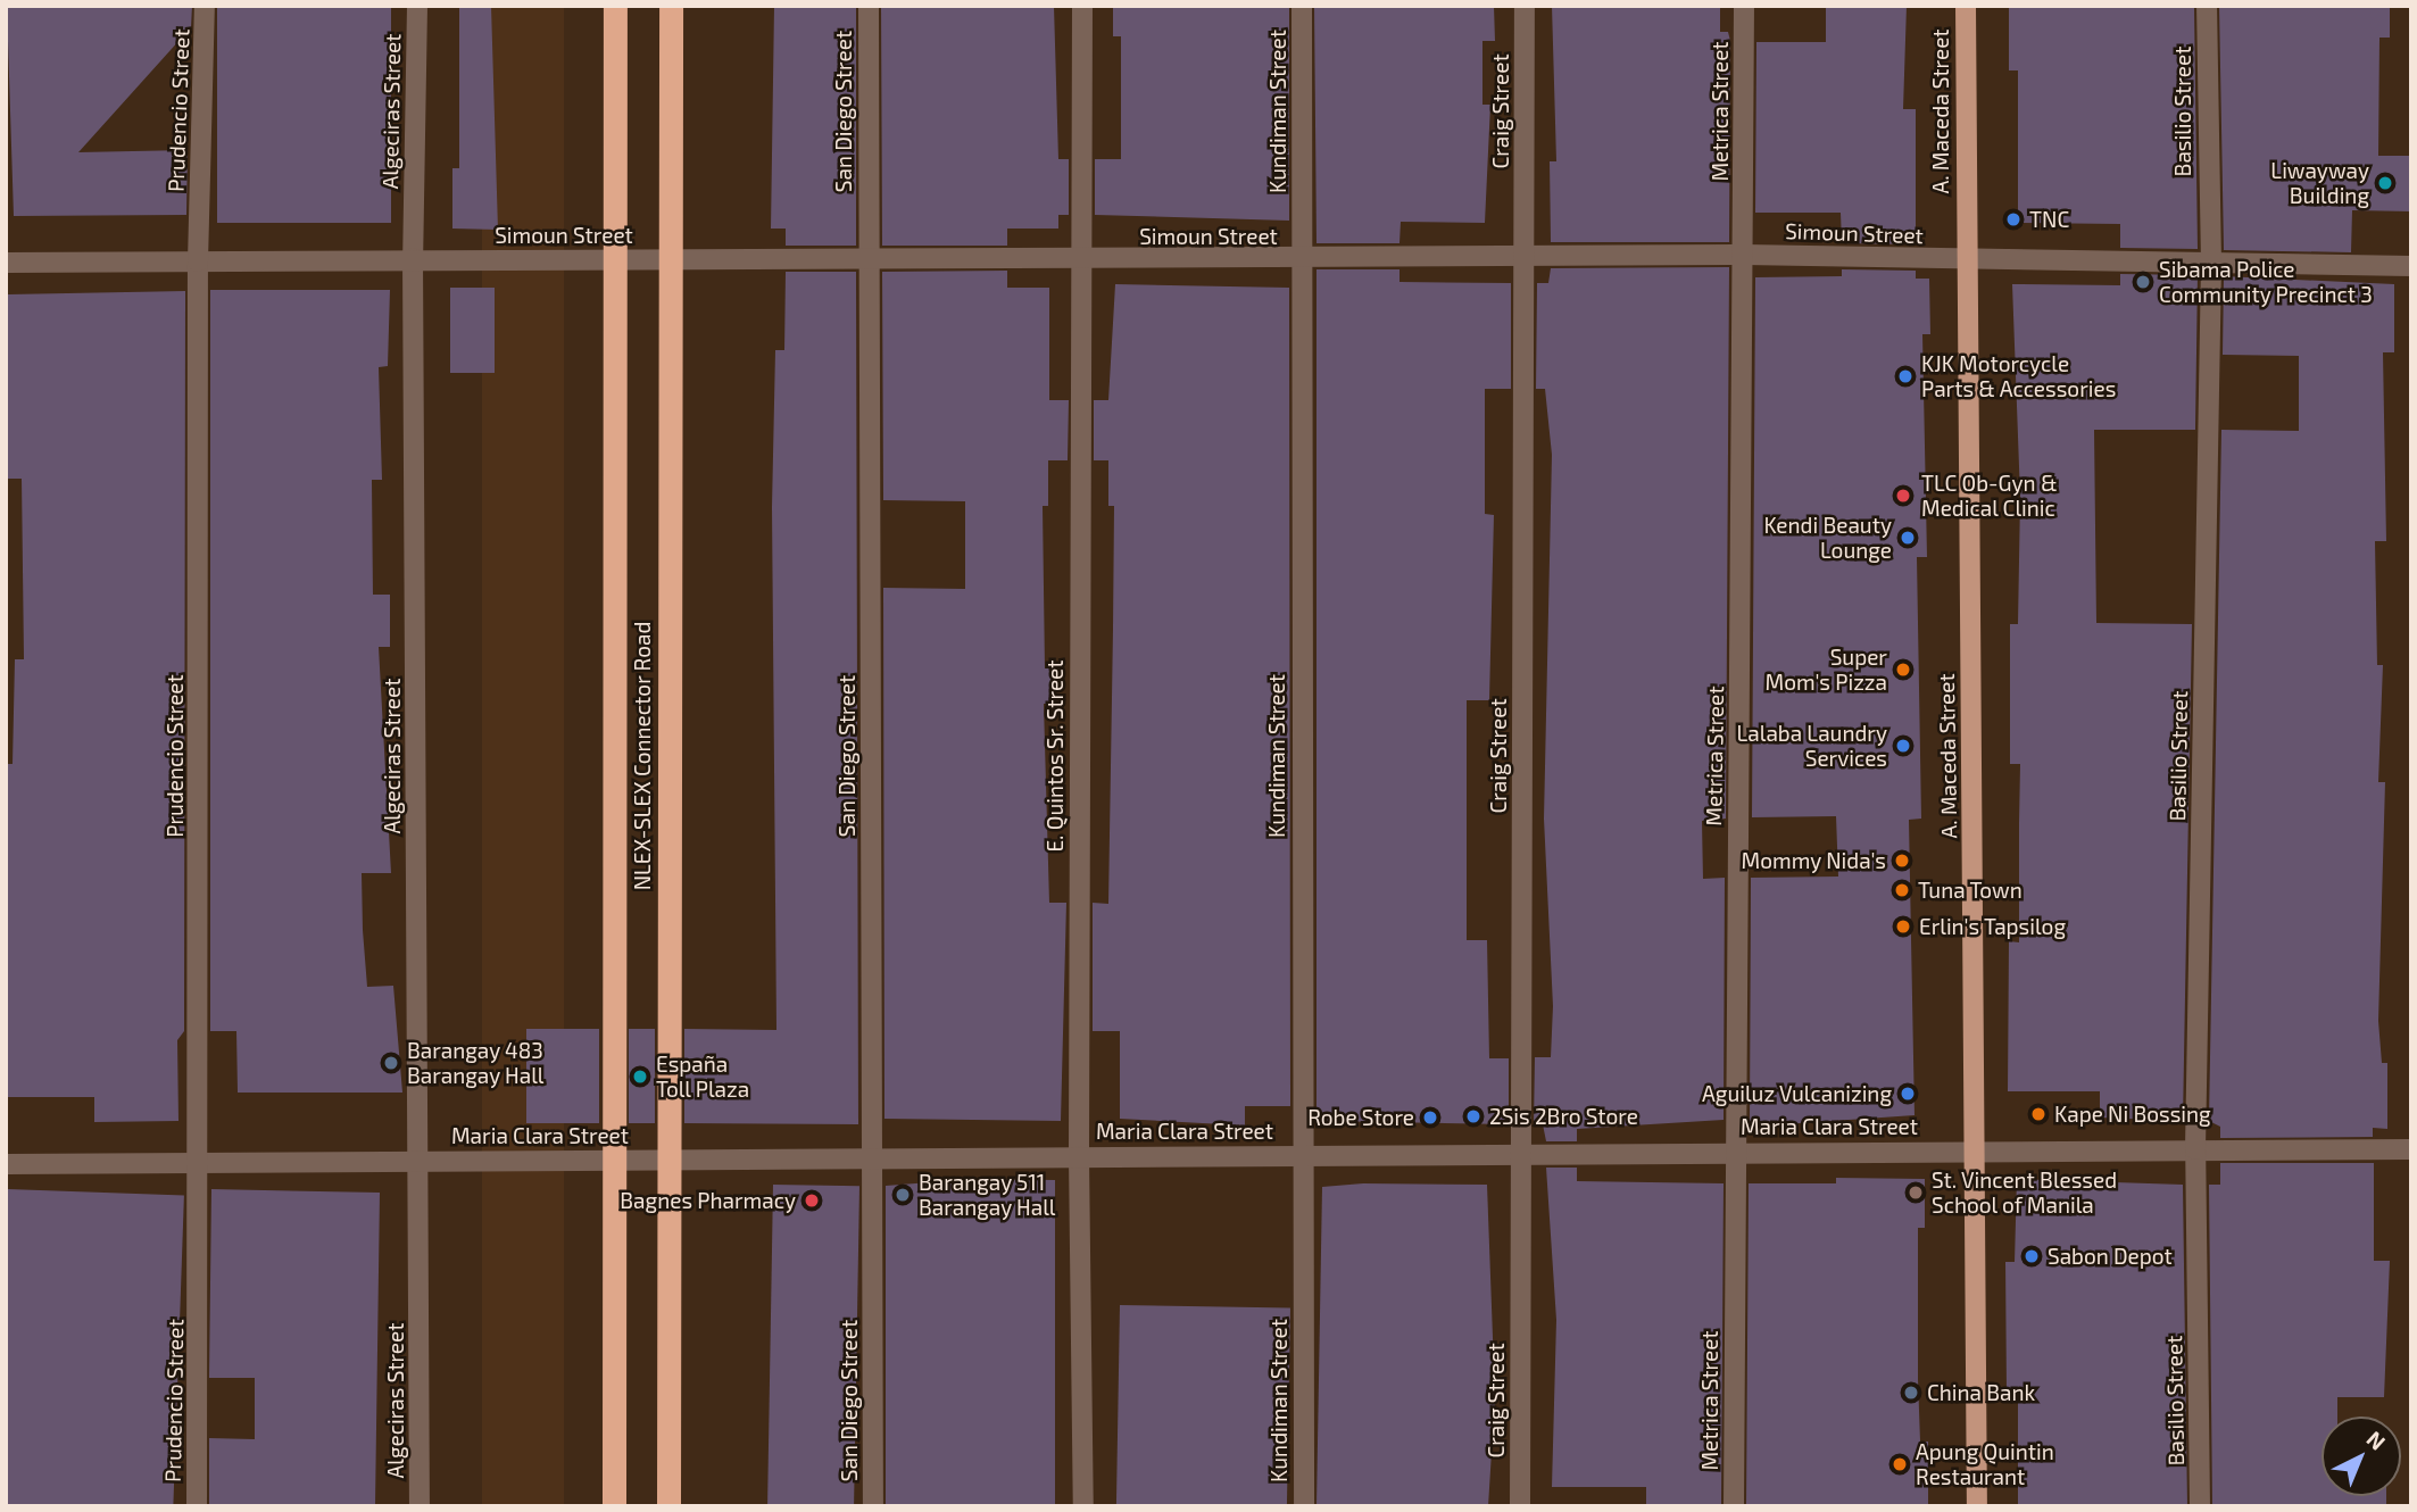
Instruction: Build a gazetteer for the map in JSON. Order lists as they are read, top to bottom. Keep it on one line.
{"streets":{"highway":["NLEX-SLEX Connector Road"],"main road":["A. Maceda Street"],"street":["Prudencio Street","Algeciras Street","San Diego Street","Kundiman Street","Craig Street","Metrica Street","Basilio Street","Simoun Street","E. Quintos Sr. Street","Maria Clara Street"]},"crossings":[["Prudencio Street","Simoun Street"],["Prudencio Street","Maria Clara Street"],["Algeciras Street","Simoun Street"],["Algeciras Street","Maria Clara Street"],["San Diego Street","Simoun Street"],["San Diego Street","Maria Clara Street"],["Kundiman Street","Simoun Street"],["Kundiman Street","Maria Clara Street"],["Craig Street","Simoun Street"],["Craig Street","Maria Clara Street"],["Metrica Street","Simoun Street"],["Metrica Street","Maria Clara Street"],["A. Maceda Street","Simoun Street"],["A. Maceda Street","Maria Clara Street"],["Basilio Street","Simoun Street"],["Basilio Street","Maria Clara Street"],["Simoun Street","E. Quintos Sr. Street"],["E. Quintos Sr. Street","Maria Clara Street"]],"places":["Liwayway Building","TNC","Sibama Police Community Precinct 3","KJK Motorcycle Parts & Accessories","TLC Ob-Gyn & Medical Clinic","Kendi Beauty Lounge","Super Mom's Pizza","Lalaba Laundry Services","Mommy Nida's","Tuna Town","Erlin's Tapsilog","Barangay 483 Barangay Hall","España Toll Plaza","Aguiluz Vulcanizing","Kape Ni Bossing","2Sis 2Bro Store","Robe Store","St. Vincent Blessed School of Manila","Barangay 511 Barangay Hall","Bagnes Pharmacy","Sabon Depot","China Bank","Apung Quintin Restaurant"],"north":"top right"}
